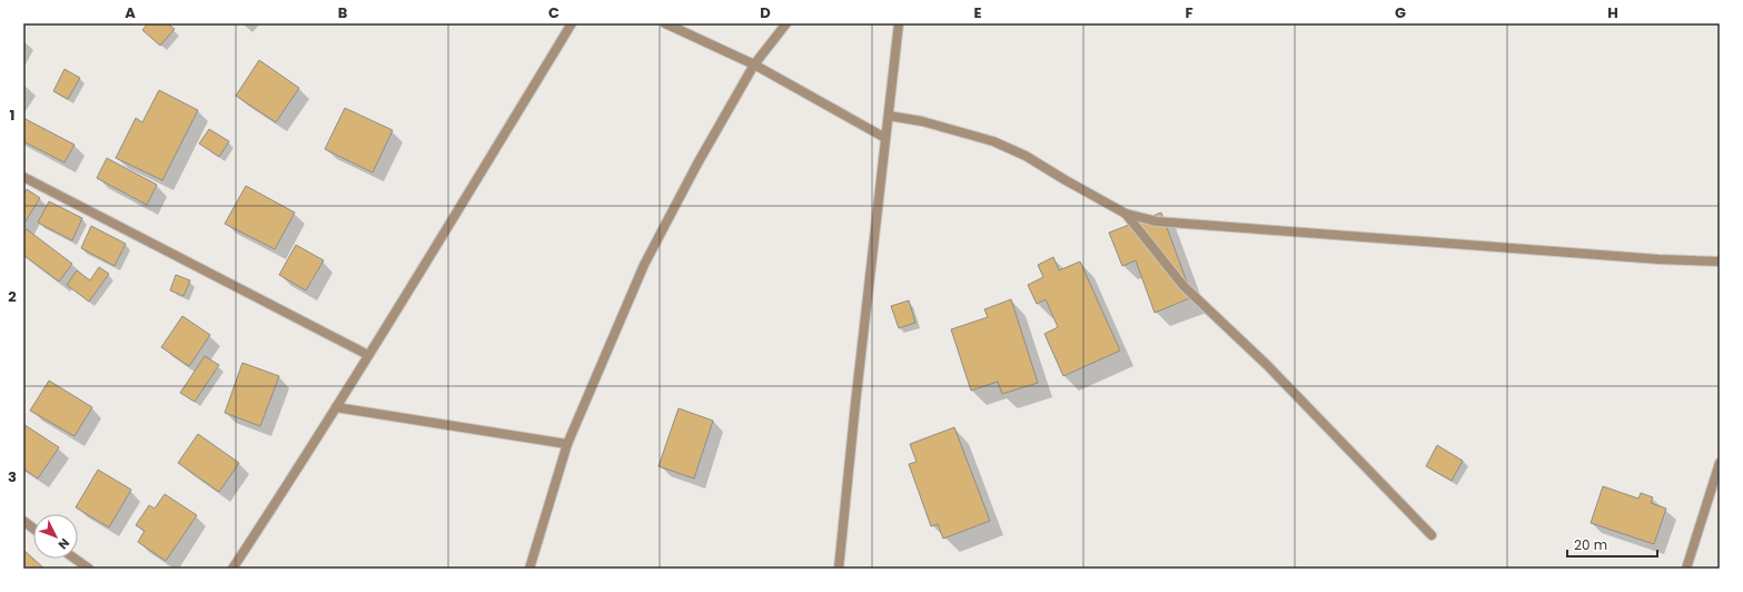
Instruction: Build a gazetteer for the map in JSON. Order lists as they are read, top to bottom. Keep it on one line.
{"scale_bar":"20 m","north":"bottom right","grid":{"columns":["A","B","C","D","E","F","G","H"],"rows":["1","2","3"]}}
